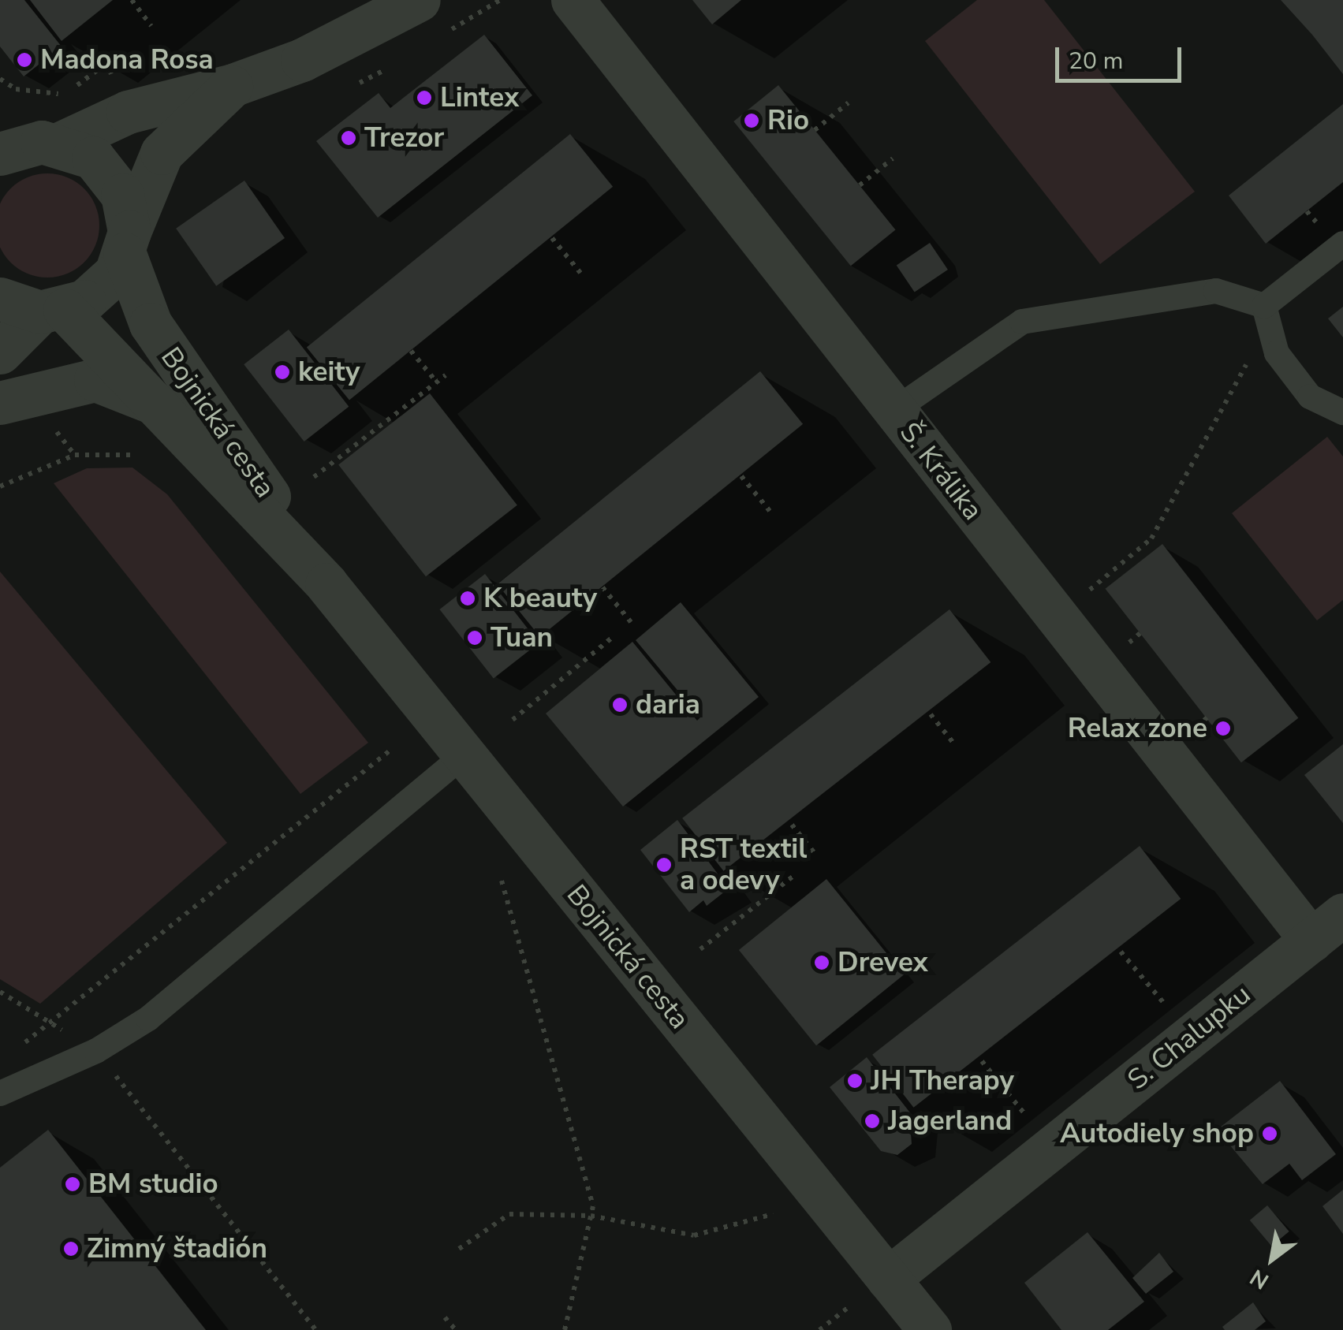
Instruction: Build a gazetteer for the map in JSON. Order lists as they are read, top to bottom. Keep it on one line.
{"streets":{"street":["Bojnická cesta","Š. Králika","S. Chalupku"]},"crossings":[["Bojnická cesta","S. Chalupku"],["Š. Králika","S. Chalupku"]],"places":["Madona Rosa","Lintex","Rio","Trezor","keity","K beauty","Tuan","daria","Relax zone","RST textil a odevy","Drevex","JH Therapy","Jagerland","Autodiely shop","BM studio","Zimný štadión"],"scale_bar":"20 m","north":"bottom left"}
